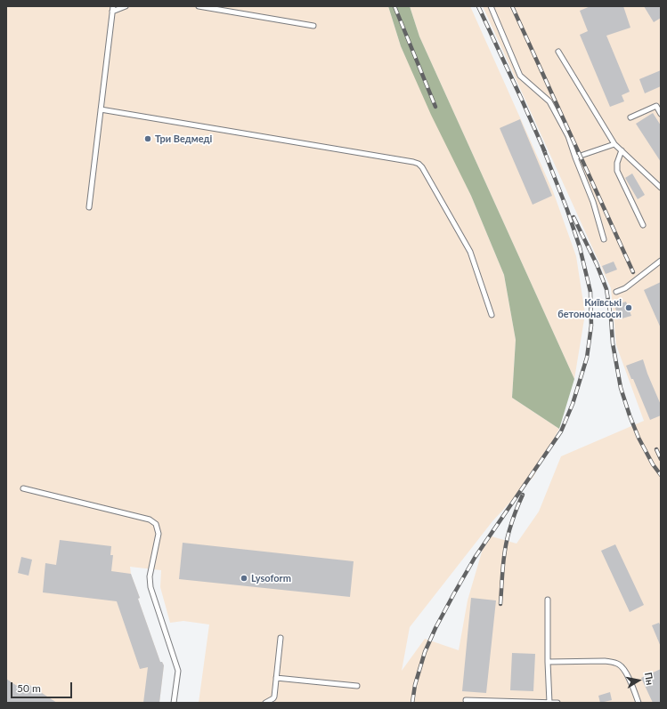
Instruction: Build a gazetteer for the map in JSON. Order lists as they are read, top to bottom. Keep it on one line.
{"places":["Три Ведмеді","Київські бетононасоси","Lysoform"],"scale_bar":"50 m","north":"right"}
